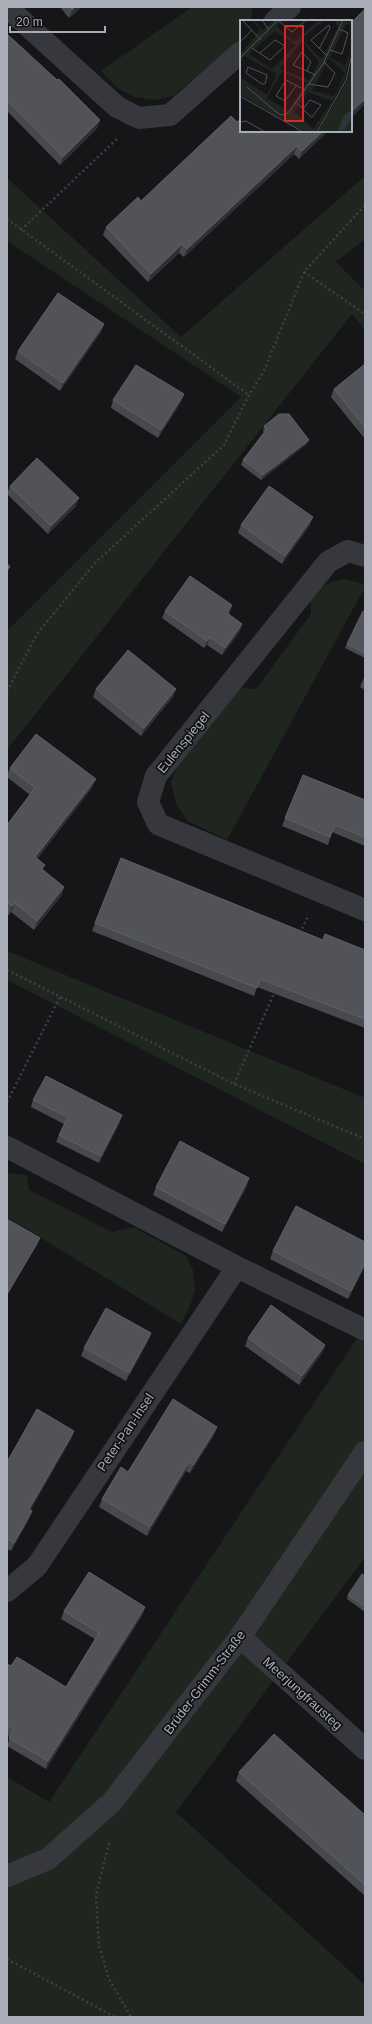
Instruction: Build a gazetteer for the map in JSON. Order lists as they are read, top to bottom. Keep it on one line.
{"streets":{"street":["Eulenspiegel","Peter-Pan-Insel","Brüder-Grimm-Straße","Meerjungfrausteg"]},"crossings":[["Brüder-Grimm-Straße","Meerjungfrausteg"]],"scale_bar":"20 m"}
